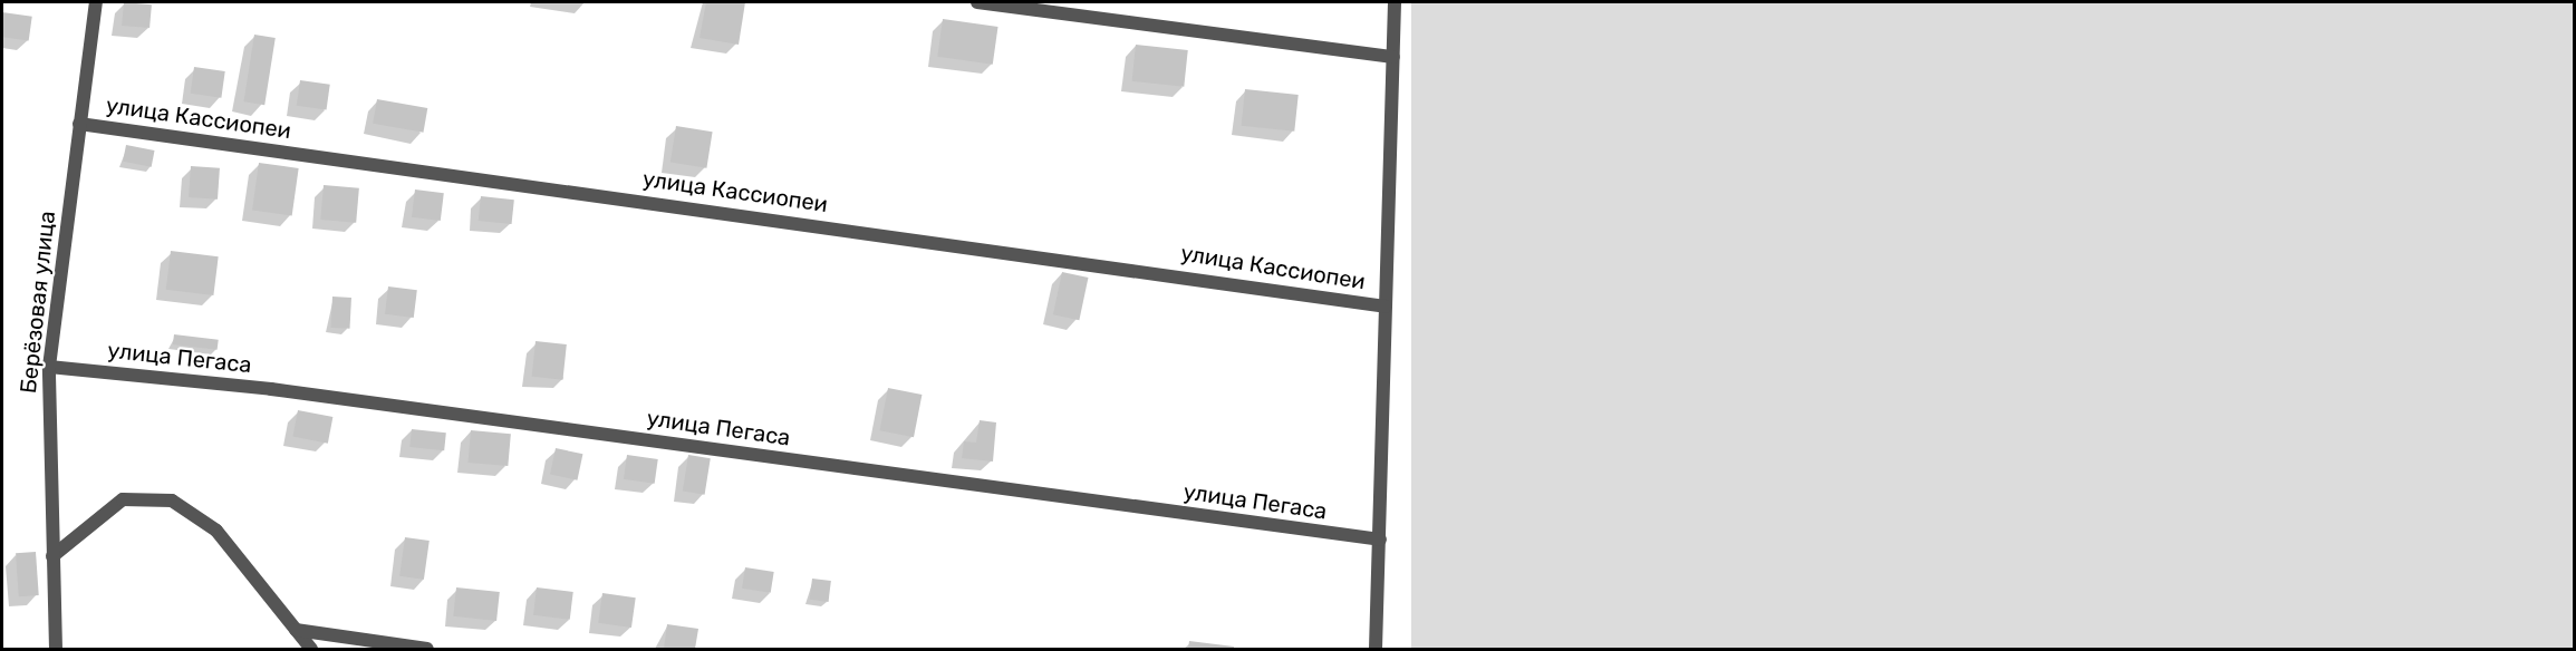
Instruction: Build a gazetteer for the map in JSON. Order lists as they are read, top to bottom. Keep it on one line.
{"streets":{"street":["улица Кассиопеи","Берёзовая улица","улица Пегаса"]},"crossings":[["улица Кассиопеи","Берёзовая улица"],["Берёзовая улица","улица Пегаса"]]}
